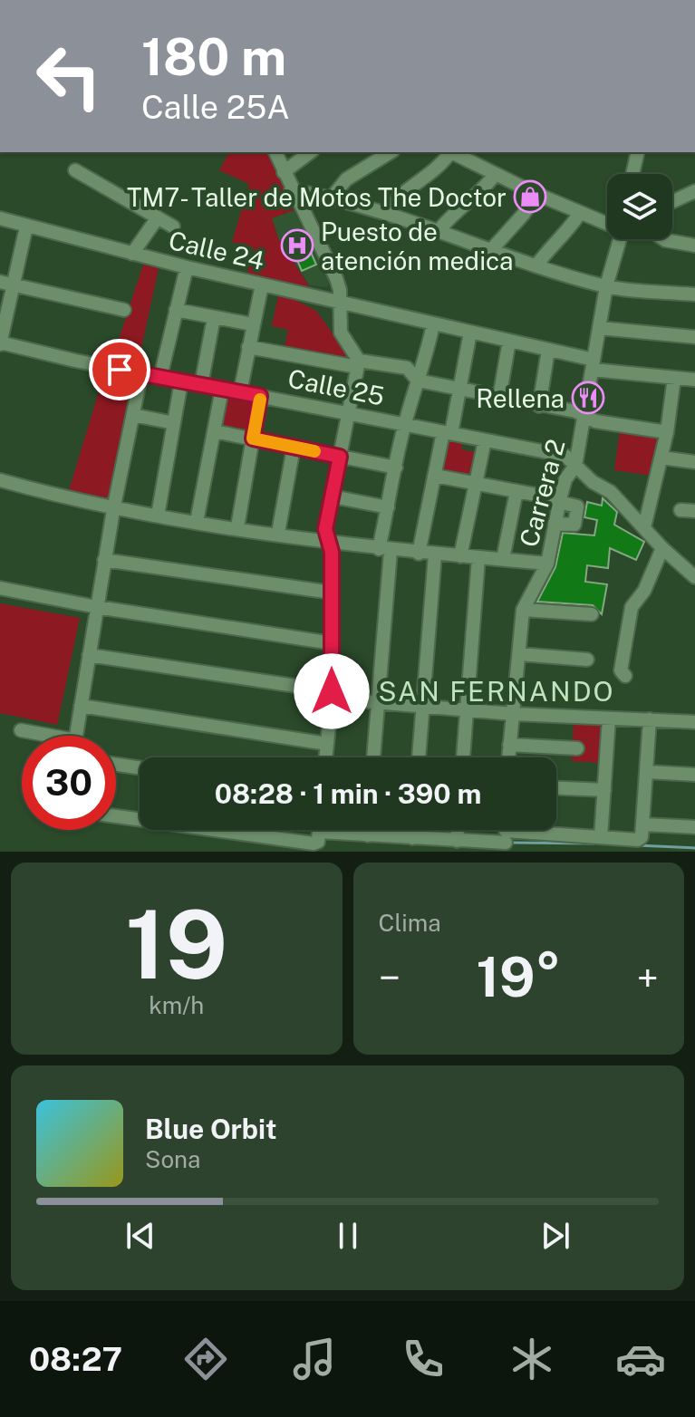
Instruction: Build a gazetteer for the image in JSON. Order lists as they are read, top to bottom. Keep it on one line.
{"streets":{"street":["Calle 24","Calle 25","Carrera 2"]},"crossings":[["Calle 24","Carrera 2"],["Calle 25","Carrera 2"]],"districts":["SAN FERNANDO"],"places":{"shop":["TM7- Taller de Motos The Doctor"],"hospital":["Puesto de atención medica"],"restaurant":["Rellena"]},"page":{"turn":["180 m","Calle 25A"],"limit":"30","trip":"08:28 · 1 min · 390 m","tile":[["19","km/h"],"Clima"],"heat":["−","19°","+"],"song":["Blue Orbit","Sona"],"tabs":"08:27"}}
